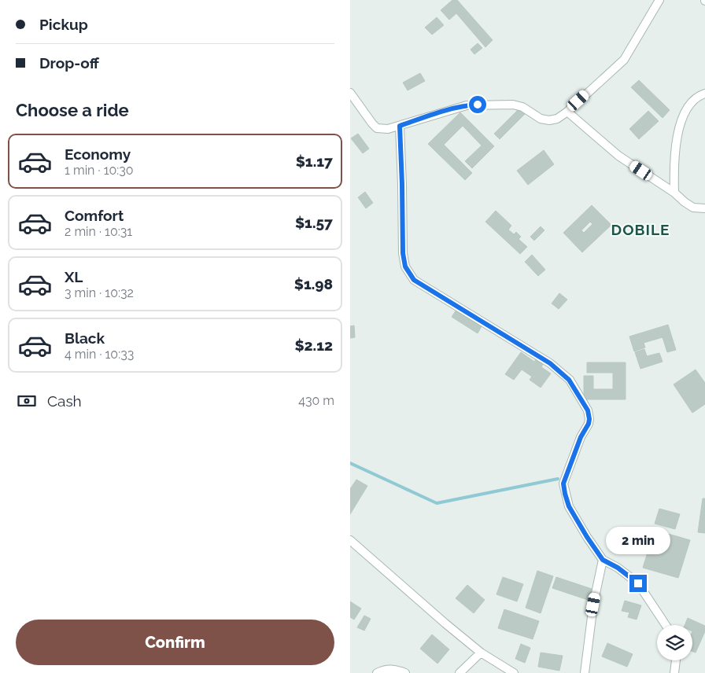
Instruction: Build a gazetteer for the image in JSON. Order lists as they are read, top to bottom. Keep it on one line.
{"districts":["DOBILE"],"page":{"banner":["Pickup","Drop-off"],"heading":"Choose a ride","list":[{"name":"Economy","note":"1 min · 10:30","value":"$1.17"},{"name":"Comfort","note":"2 min · 10:31","value":"$1.57"},{"name":"XL","note":"3 min · 10:32","value":"$1.98"},{"name":"Black","note":"4 min · 10:33","value":"$2.12"}],"pay":["Cash","430 m"],"bubble":"2 min","buttons":"Confirm"}}
